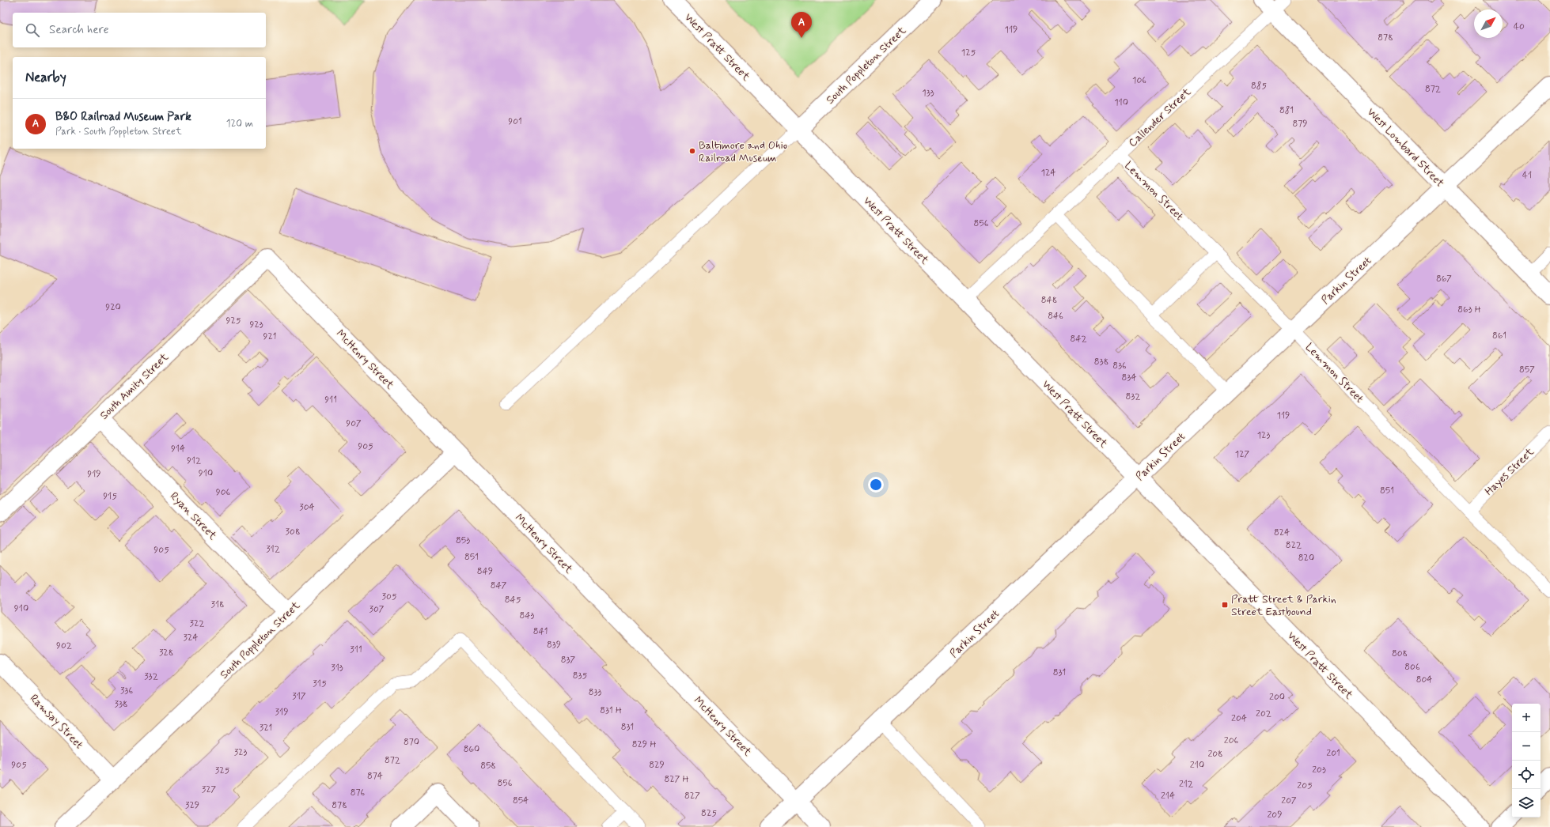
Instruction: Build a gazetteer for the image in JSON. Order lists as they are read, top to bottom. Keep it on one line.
{"streets":{"street":["West Pratt Street","South Poppleton Street","West Lombard Street","Parkin Street","McHenry Street","South Amity Street","Ryan Street","Ramsay Street"],"lane":["Callender Street","Lemmon Street","Hayes Street"]},"crossings":[["West Pratt Street","South Poppleton Street"],["West Pratt Street","Callender Street"],["West Pratt Street","Parkin Street"],["South Poppleton Street","McHenry Street"],["South Poppleton Street","Ryan Street"],["South Poppleton Street","Ramsay Street"],["Callender Street","West Lombard Street"],["Callender Street","Lemmon Street"],["West Lombard Street","Parkin Street"],["Lemmon Street","Parkin Street"],["Lemmon Street","Hayes Street"],["Parkin Street","McHenry Street"],["McHenry Street","South Amity Street"],["South Amity Street","Ryan Street"]],"places":{"other":["Baltimore and Ohio Railroad Museum"],"transit":["Pratt Street & Parkin Street Eastbound"]},"house_numbers":["40","119","878","125","106","885","872","133","110","881","901","879","124","41","856","867","848","920","863 H","846","925","923","861","921","842","838","836","857","834","832","911","119","907","123","905","914","127","912","910","919","851","906","915","304","308","824","853","822","312","905","851","820","849","847","305","845","318","910","307","843","322","841","324","839","902","311","328","808","837","806","313","831","835","332","804","315","336","833","317","200","338","831 H","319","202","204","831","321","206","870","829 H","860","323","201","208","872","905","829","210","858","203","325","874","827 H","856","212","205","327","876","827","214","854","207","329","878","825","209"],"north":"top right","page":{"pins":"A","search":"Search here","heading":"Nearby","list":[{"mark":"A","name":"B&O Railroad Museum Park","note":"Park · South Poppleton Street","value":"120 m"}],"map_buttons":["+","−"]}}
